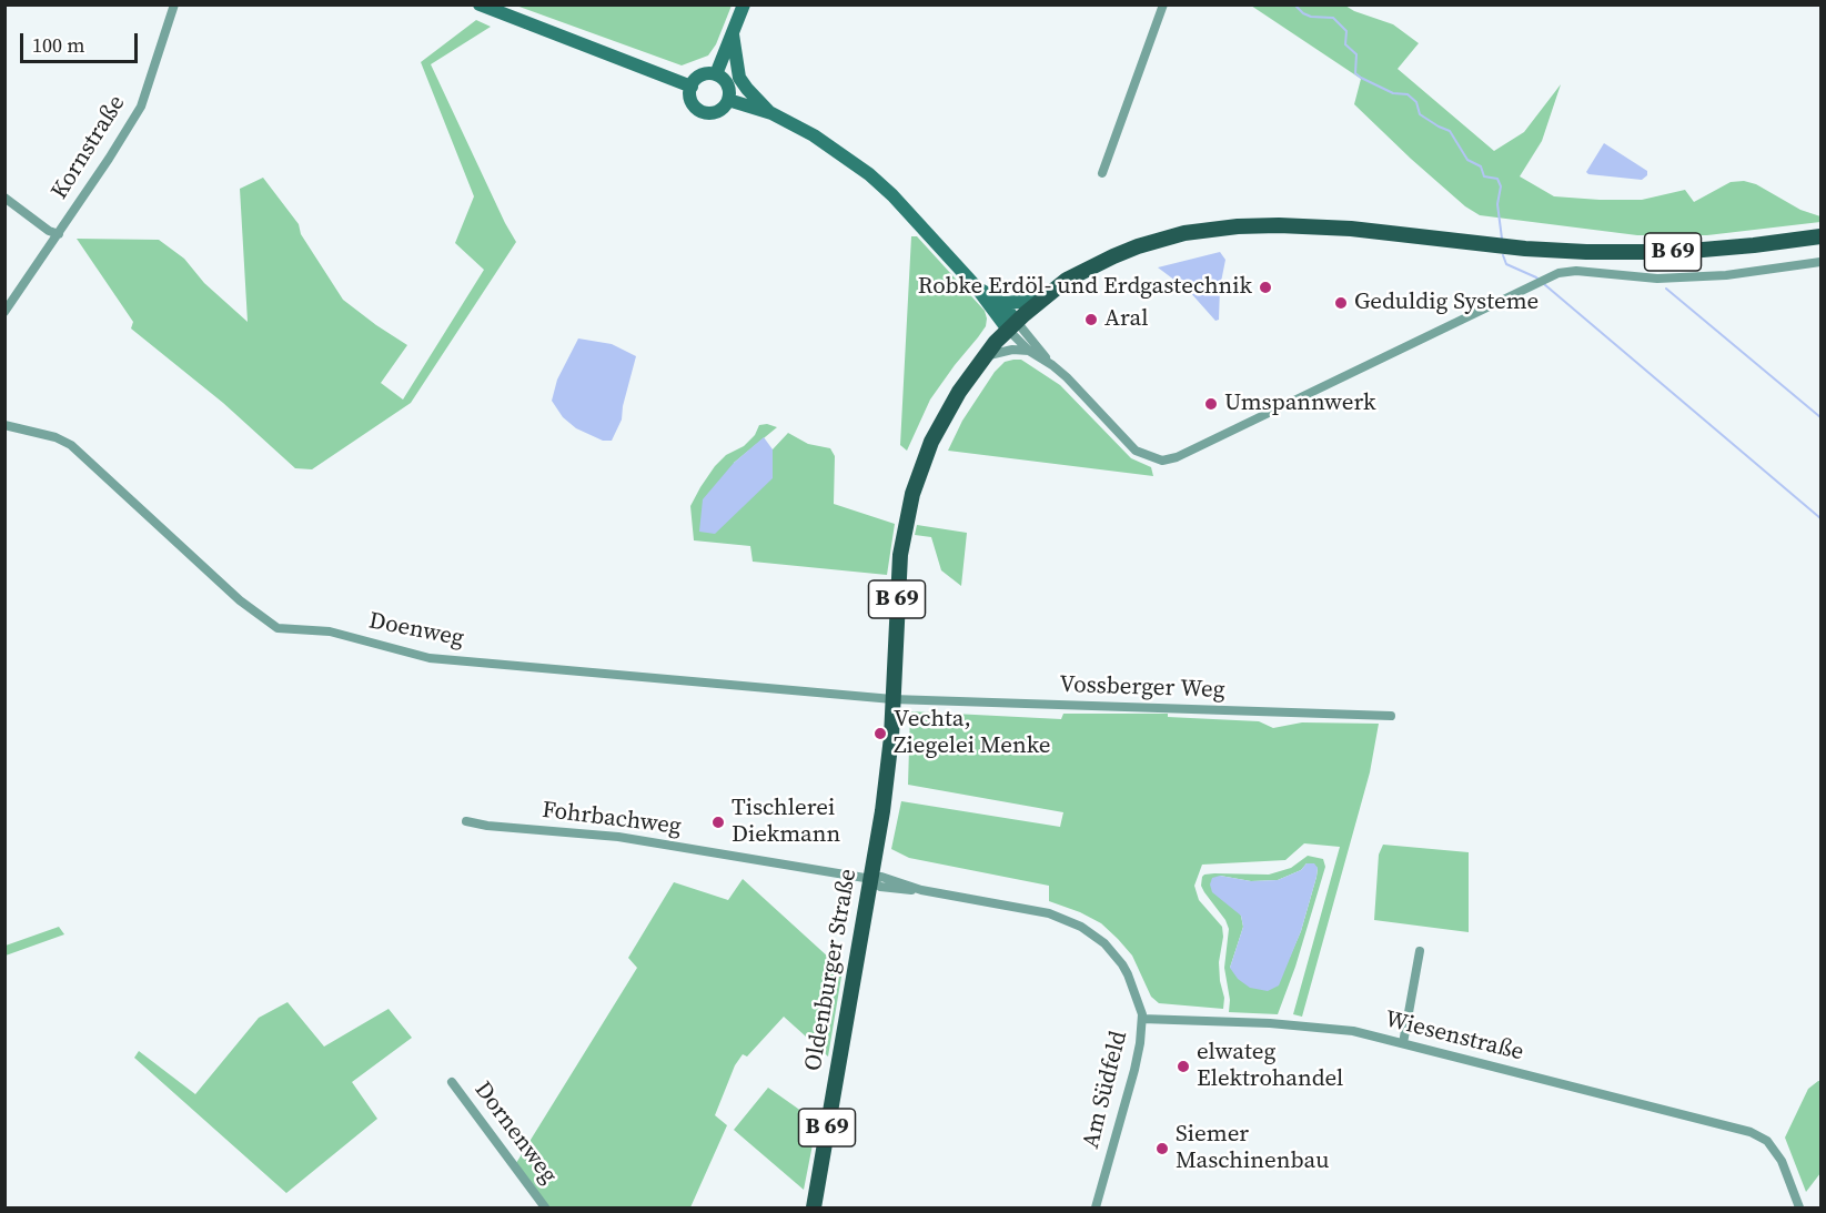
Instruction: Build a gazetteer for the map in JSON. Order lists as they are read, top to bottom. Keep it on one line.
{"streets":{"main road":["B 69","Oldenburger Straße"],"street":["Kornstraße","Doenweg","Vossberger Weg","Fohrbachweg","Wiesenstraße","Am Südfeld","Dornenweg"]},"crossings":[["B 69","Oldenburger Straße"],["Doenweg","Vossberger Weg"],["Doenweg","Oldenburger Straße"],["Vossberger Weg","Oldenburger Straße"],["Fohrbachweg","Oldenburger Straße"],["Fohrbachweg","Am Südfeld"],["Oldenburger Straße","Am Südfeld"],["Wiesenstraße","Am Südfeld"]],"places":["Robke Erdöl- und Erdgastechnik","Geduldig Systeme","Aral","Umspannwerk","Vechta, Ziegelei Menke","Tischlerei Diekmann","elwateg Elektrohandel","Siemer Maschinenbau"],"scale_bar":"100 m"}
